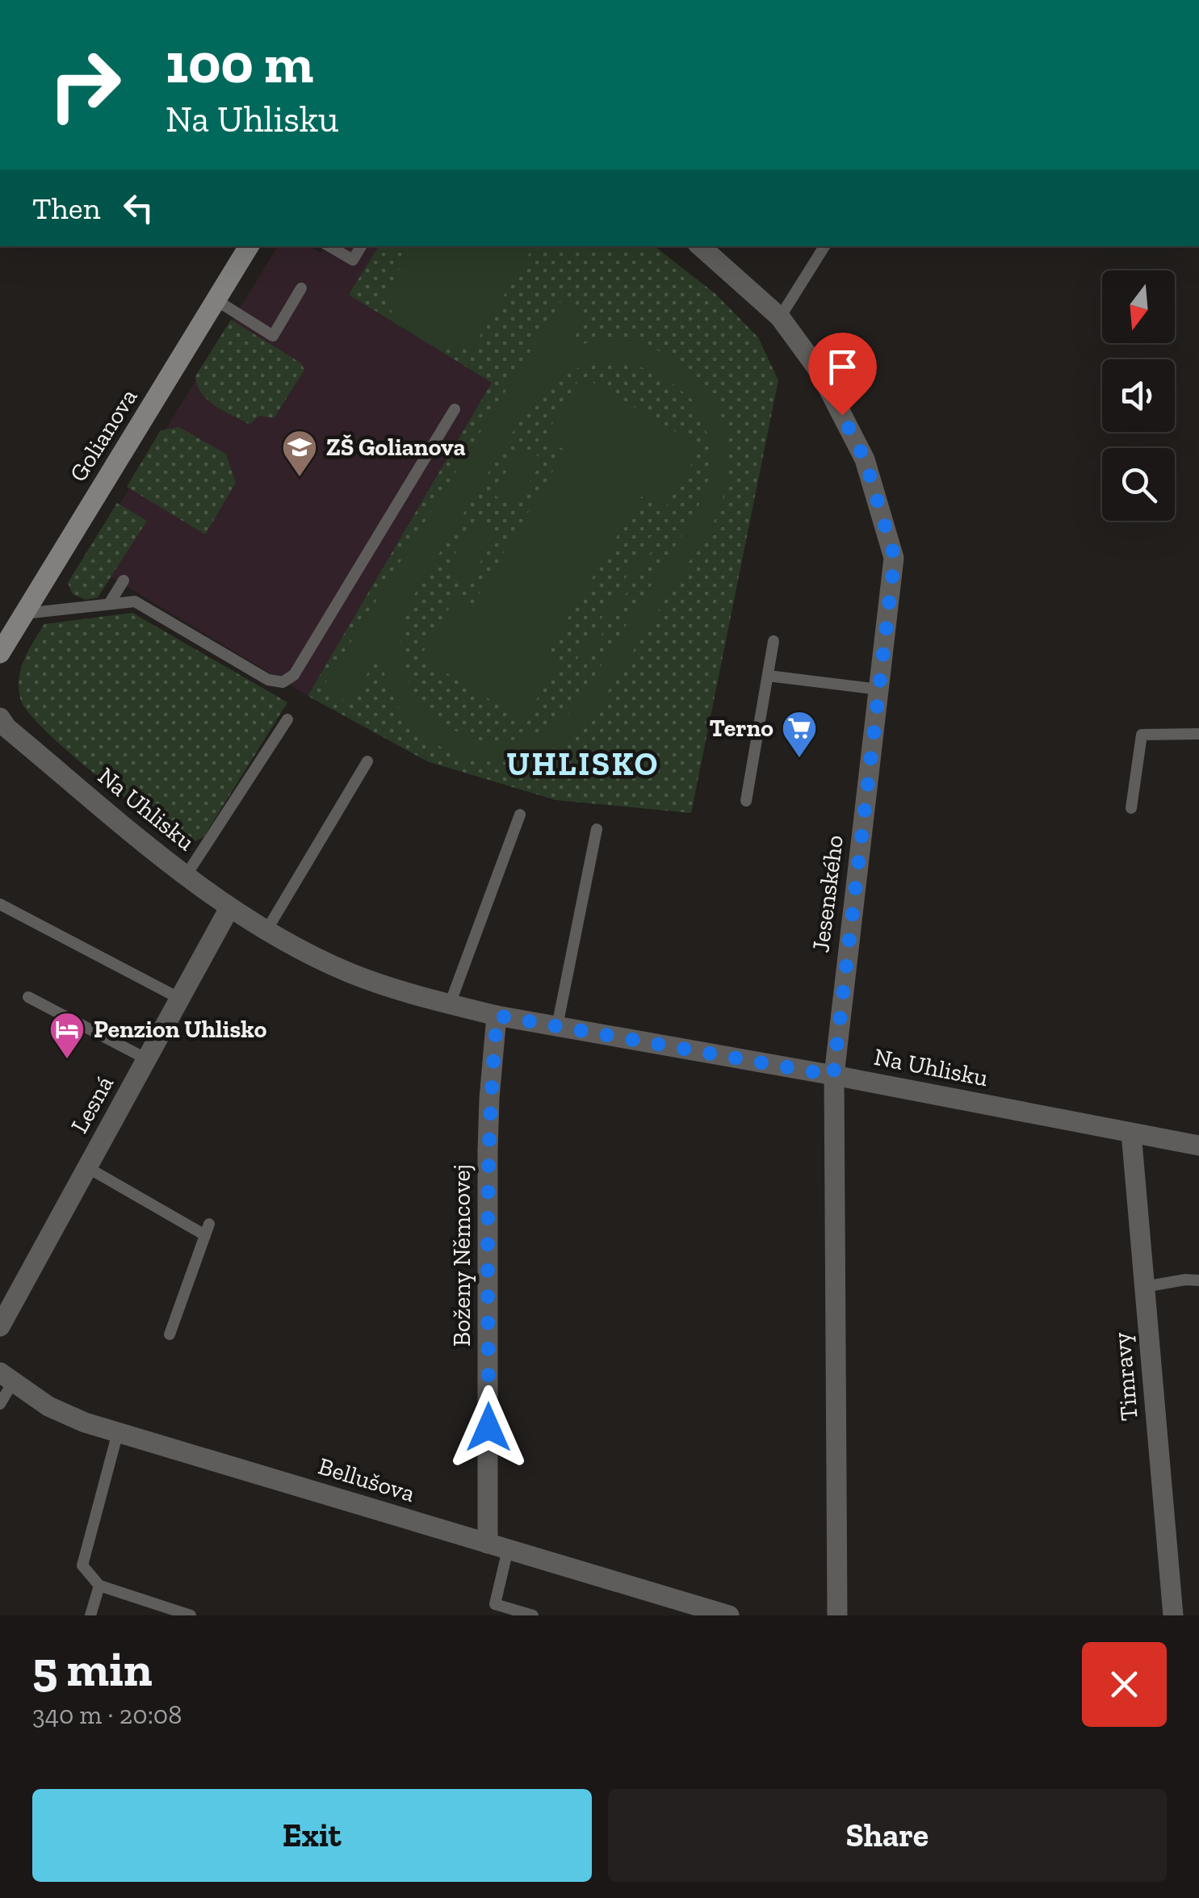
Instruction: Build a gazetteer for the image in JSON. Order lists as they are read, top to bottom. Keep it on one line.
{"streets":{"street":["Golianova","Na Uhlisku","Jesenského","Lesná","Boženy Němcovej","Timravy","Bellušova"]},"crossings":[["Na Uhlisku","Jesenského"],["Na Uhlisku","Lesná"],["Na Uhlisku","Boženy Němcovej"],["Na Uhlisku","Timravy"],["Boženy Němcovej","Bellušova"]],"districts":["UHLISKO"],"places":{"school or university":["ZŠ Golianova"],"supermarket":["Terno"],"hotel":["Penzion Uhlisko"]},"north":"bottom","page":{"turn":["100 m","Na Uhlisku"],"then":"Then","heading":["5 min","340 m · 20:08"],"buttons":["Exit","Share"]}}
